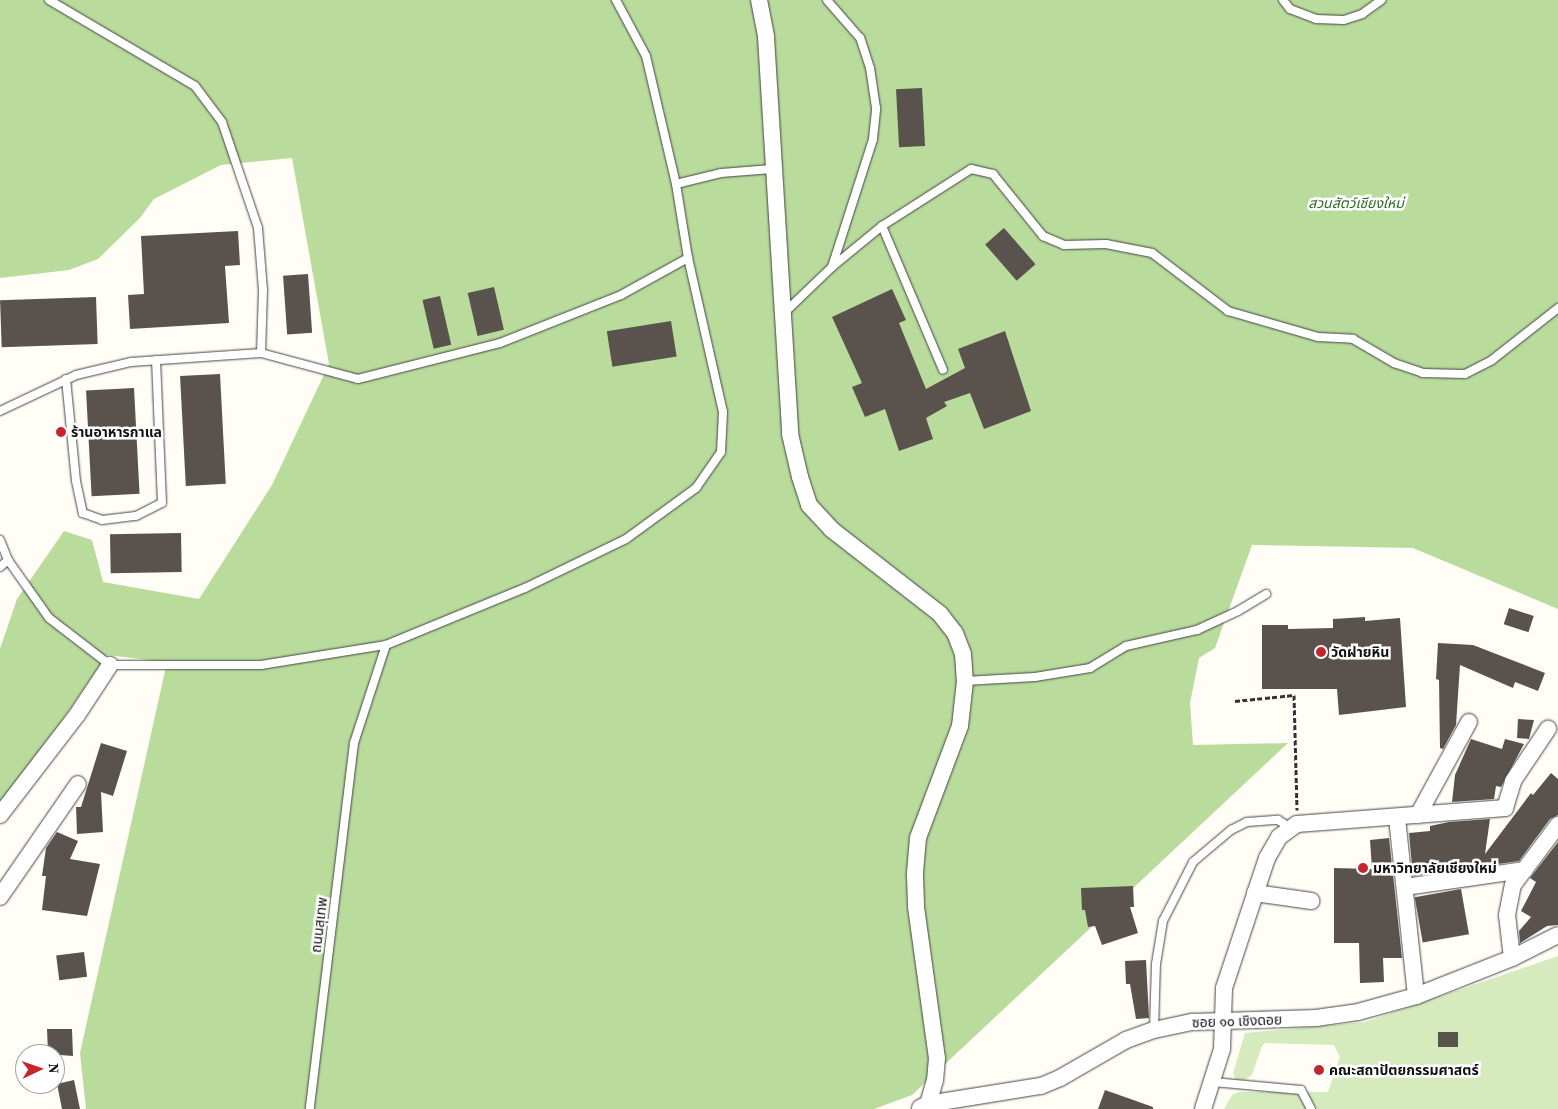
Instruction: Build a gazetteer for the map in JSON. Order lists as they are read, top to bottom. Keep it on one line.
{"streets":{"street":["ซอย ๑๐ เชิงดอย"],"lane":["ถนนสุเทพ"]},"parks":["สวนสัตว์เชียงใหม่"],"places":["ร้านอาหารกาแล","วัดฝายหิน","มหาวิทยาลัยเชียงใหม่","คณะสถาปัตยกรรมศาสตร์"],"north":"right"}
